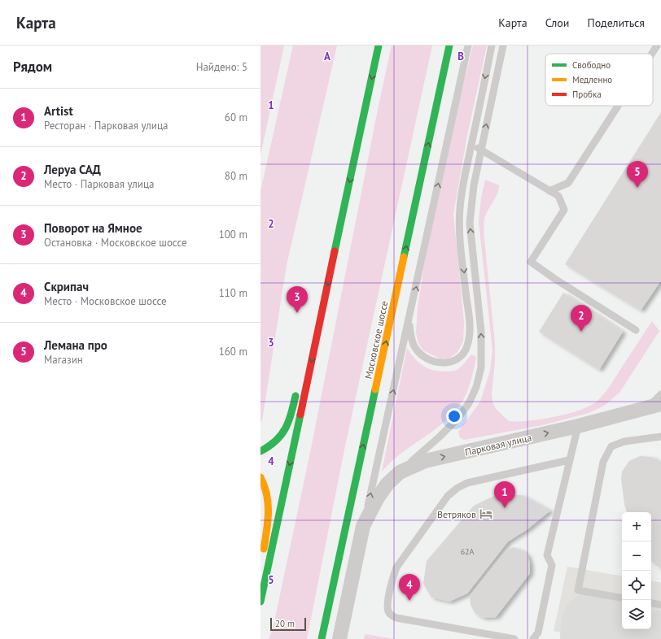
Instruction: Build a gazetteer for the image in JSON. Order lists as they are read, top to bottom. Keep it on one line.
{"streets":{"main road":["Московское шоссе"],"street":["Парковая улица"]},"one_way":["Московское шоссе","Парковая улица"],"places":{"hotel":["Ветряков"]},"house_numbers":["62А"],"legend":["Свободно","Медленно","Пробка"],"scale_bar":"20 m","page":{"header":"Карта","nav":["Карта","Слои","Поделиться"],"heading":["Рядом","Найдено: 5"],"list":[{"mark":"1","name":"Artist","note":"Ресторан · Парковая улица","value":"60 m"},{"mark":"2","name":"Леруа САД","note":"Место · Парковая улица","value":"80 m"},{"mark":"3","name":"Поворот на Ямное","note":"Остановка · Московское шоссе","value":"100 m"},{"mark":"4","name":"Скрипач","note":"Место · Московское шоссе","value":"110 m"},{"mark":"5","name":"Лемана про","note":"Магазин","value":"160 m"}],"pins":["5","3","2","1","4"],"map_buttons":["+","−"],"scale":"20 m"},"grid":{"columns":["A","B"],"rows":["1","2","3","4","5"]}}
